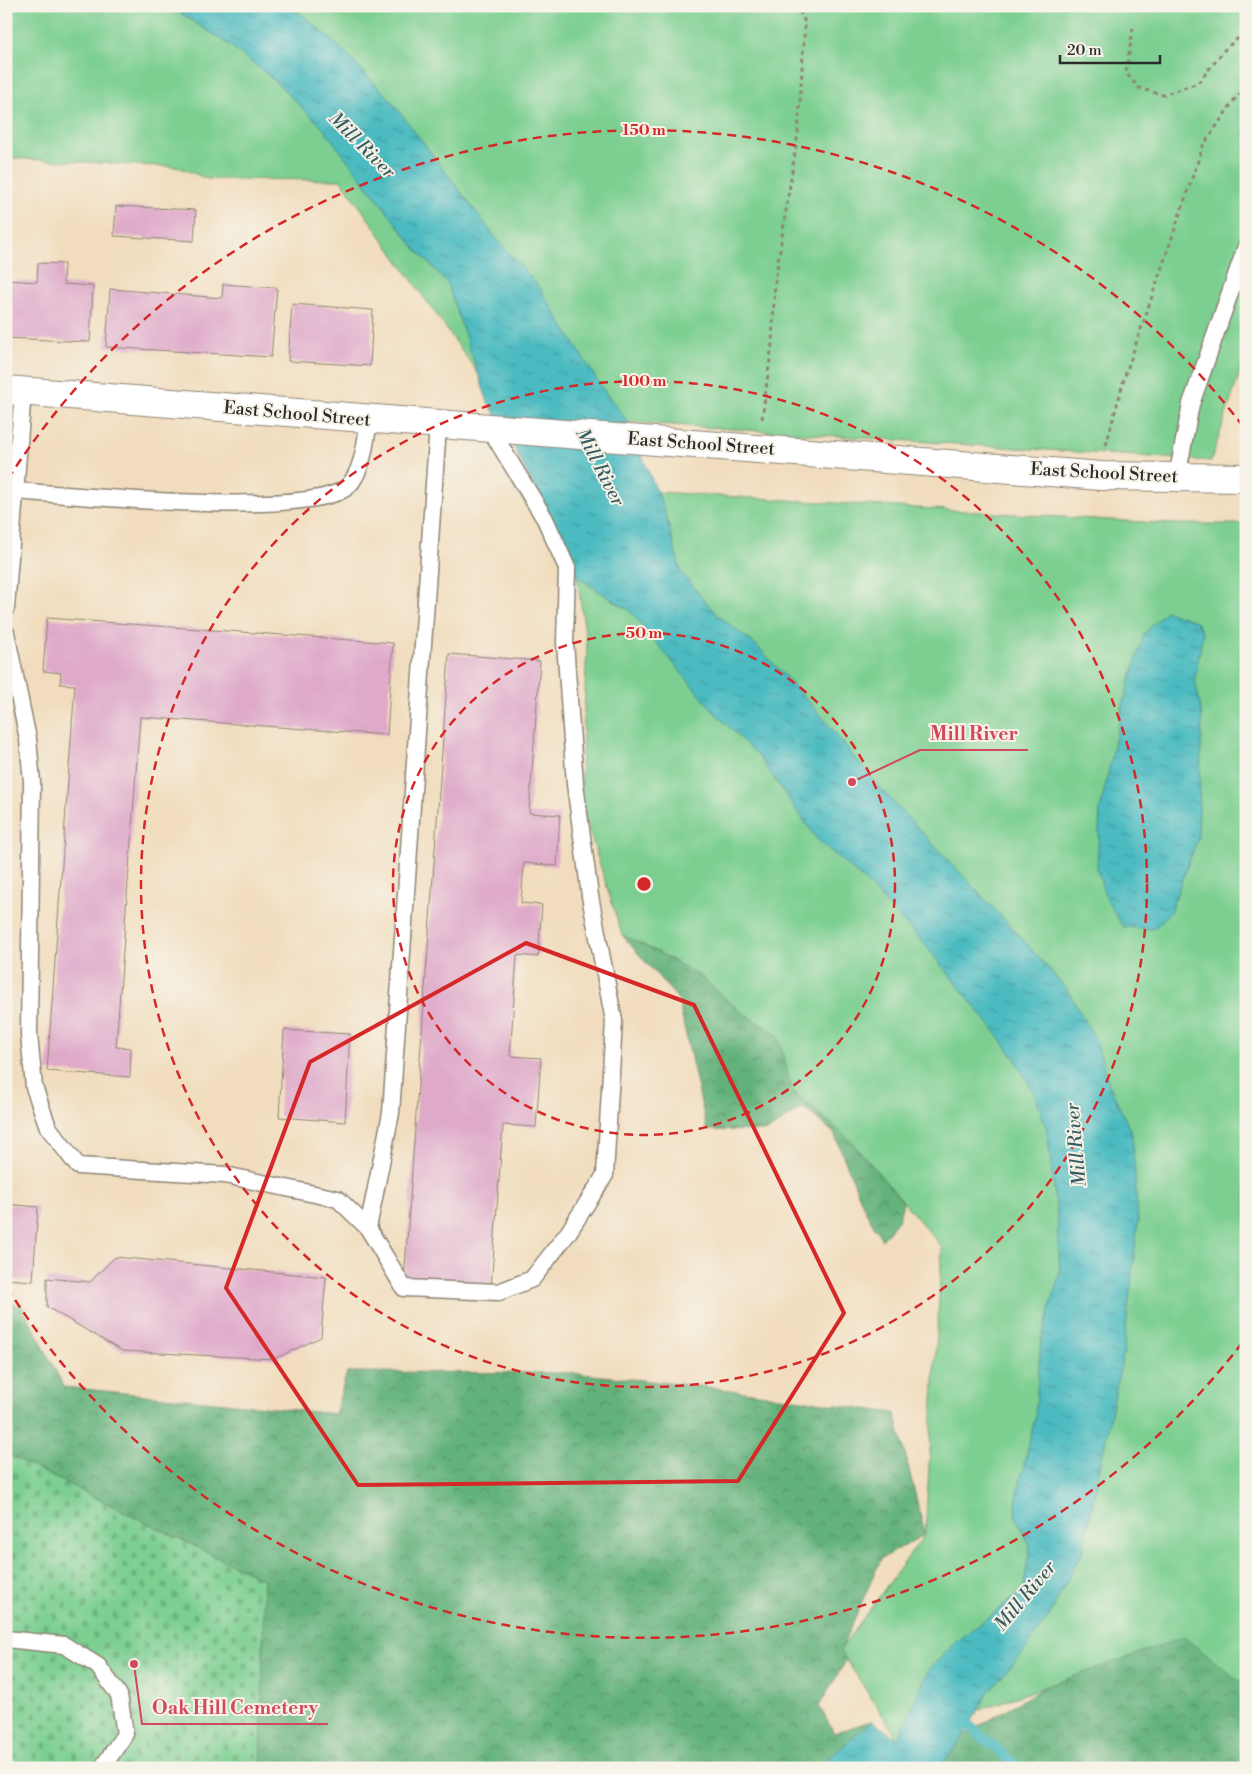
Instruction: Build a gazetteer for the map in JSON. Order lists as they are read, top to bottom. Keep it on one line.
{"streets":{"street":["East School Street"]},"water":["Mill River"],"places":["Mill River","Oak Hill Cemetery"],"scale_bar":"20 m","rings":["150 m","100 m","50 m"]}
